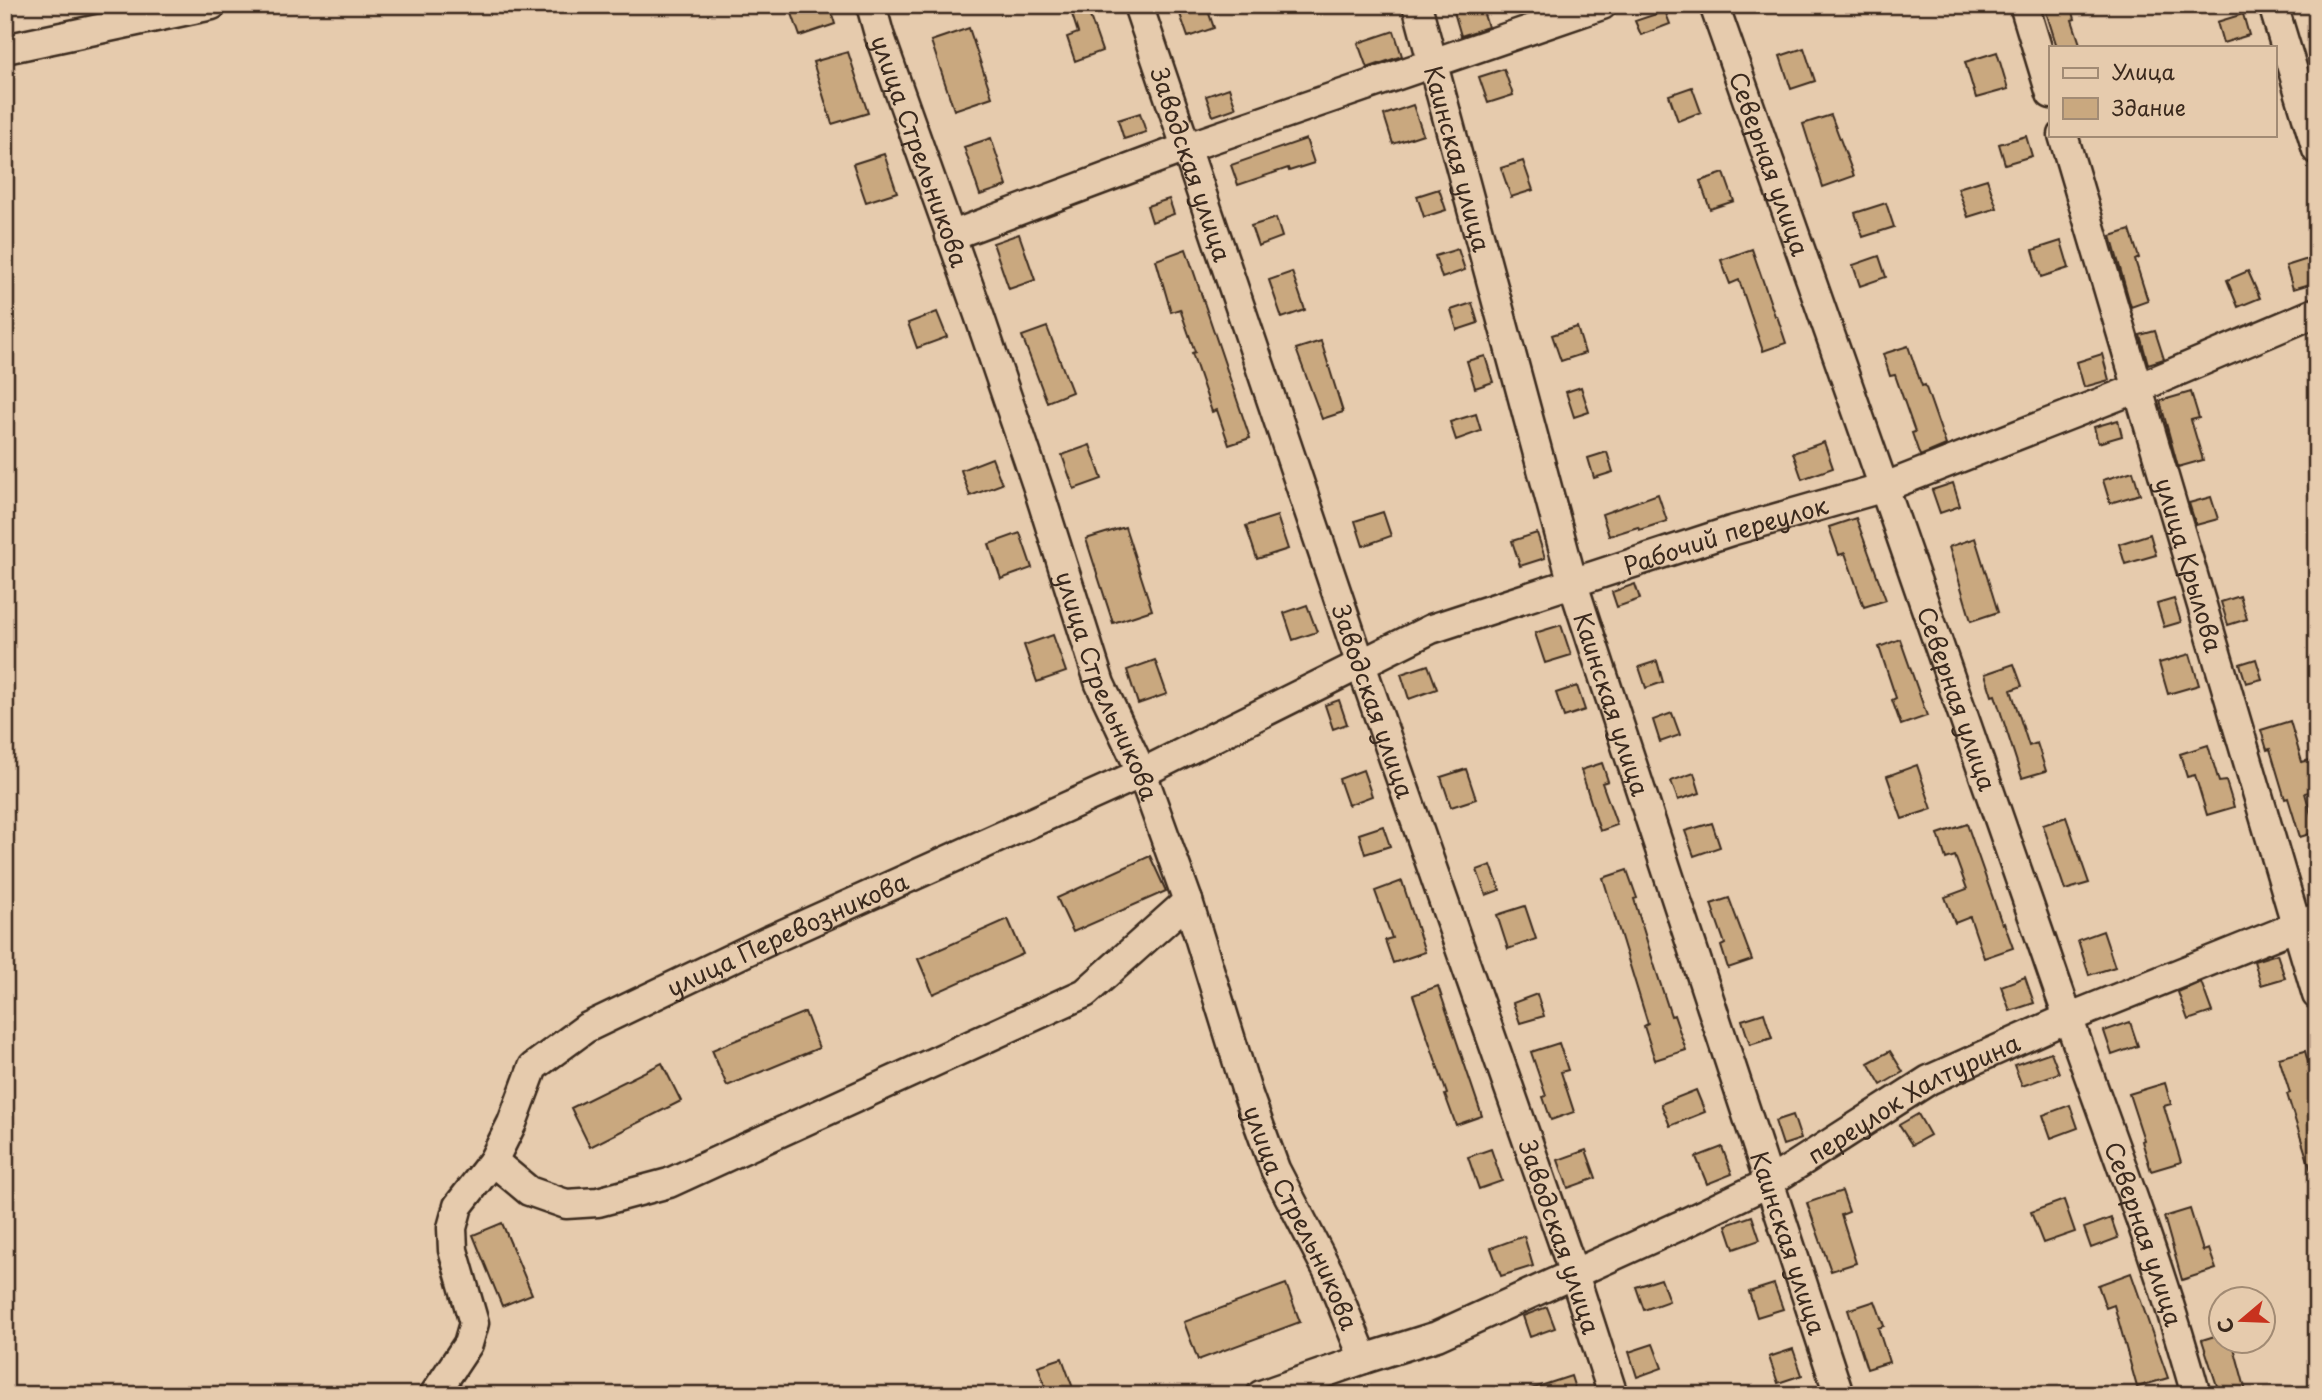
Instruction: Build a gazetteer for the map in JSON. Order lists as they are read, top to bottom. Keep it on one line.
{"streets":{"street":["улица Стрельникова","Каинская улица","Заводская улица","Северная улица","Рабочий переулок","улица Крылова","улица Перевозникова","переулок Халтурина"]},"crossings":[["улица Стрельникова","Рабочий переулок"],["улица Стрельникова","улица Перевозникова"],["улица Стрельникова","переулок Халтурина"],["Каинская улица","Рабочий переулок"],["Каинская улица","переулок Халтурина"],["Заводская улица","Рабочий переулок"],["Заводская улица","переулок Халтурина"],["Северная улица","Рабочий переулок"],["Северная улица","переулок Халтурина"],["Рабочий переулок","улица Крылова"],["Рабочий переулок","улица Перевозникова"],["улица Крылова","переулок Халтурина"]],"legend":["Улица","Здание"],"north":"left"}
